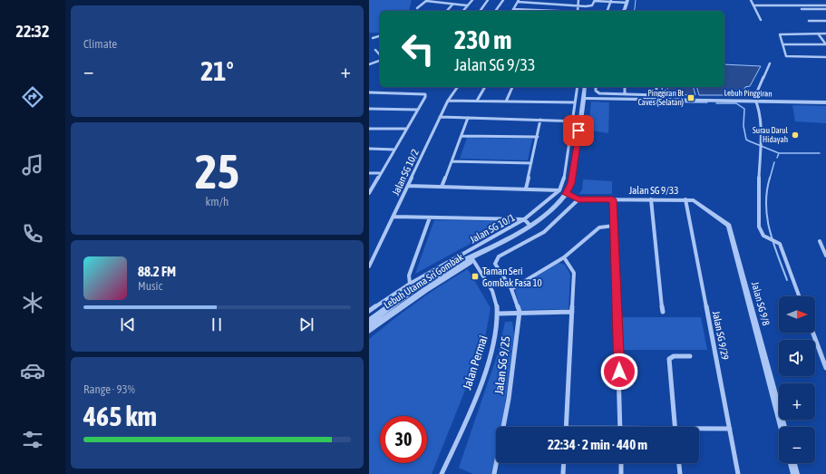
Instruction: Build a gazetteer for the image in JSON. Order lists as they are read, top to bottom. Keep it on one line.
{"streets":{"street":["Lebuh Pinggiran","Jalan SG 10/2","Jalan SG 9/33","Jalan SG 10/1","Lebuh Utama Sri Gombak","Jalan SG 9/8","Jalan SG 9/29","Jalan Permai","Jalan SG 9/25"]},"crossings":[["Lebuh Pinggiran","Lebuh Utama Sri Gombak"],["Jalan SG 9/33","Lebuh Utama Sri Gombak"],["Jalan SG 9/33","Jalan SG 9/8"],["Jalan SG 9/33","Jalan SG 9/29"],["Jalan SG 9/33","Jalan SG 9/25"],["Lebuh Utama Sri Gombak","Jalan Permai"],["Jalan SG 9/8","Jalan SG 9/29"]],"places":{"transit":["Pinggiran Bt Caves (Selatan)","Taman Seri Gombak Fasa 10"],"other":["Surau Darul Hidayah"]},"north":"right","page":{"tabs":"22:32","tile":["Climate",["25","km/h"],["Range · 93%","465 km"]],"turn":["230 m","Jalan SG 9/33"],"heat":["−","21°","+"],"song":["88.2 FM","Music"],"map_buttons":["+","−"],"limit":"30","trip":"22:34 · 2 min · 440 m"}}
